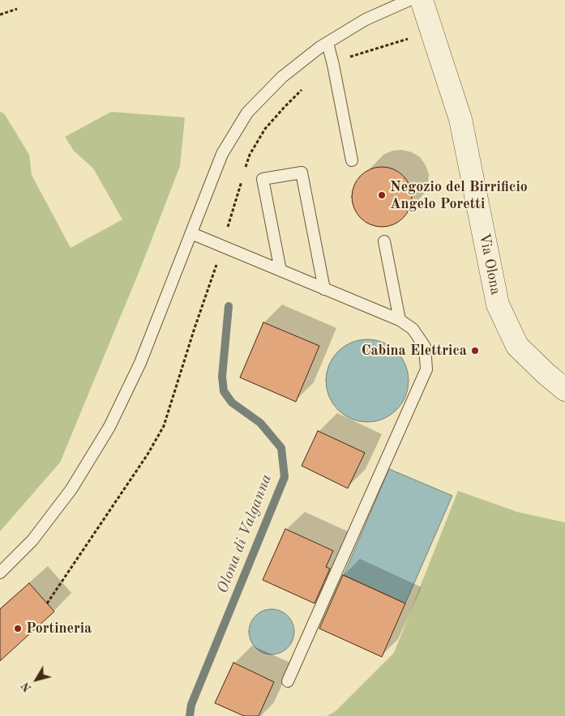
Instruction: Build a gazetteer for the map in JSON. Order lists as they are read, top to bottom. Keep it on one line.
{"streets":{"street":["Via Olona"]},"water":["Olona di Valganna"],"places":["Negozio del Birrificio Angelo Poretti","Cabina Elettrica","Portineria"],"north":"bottom left"}
